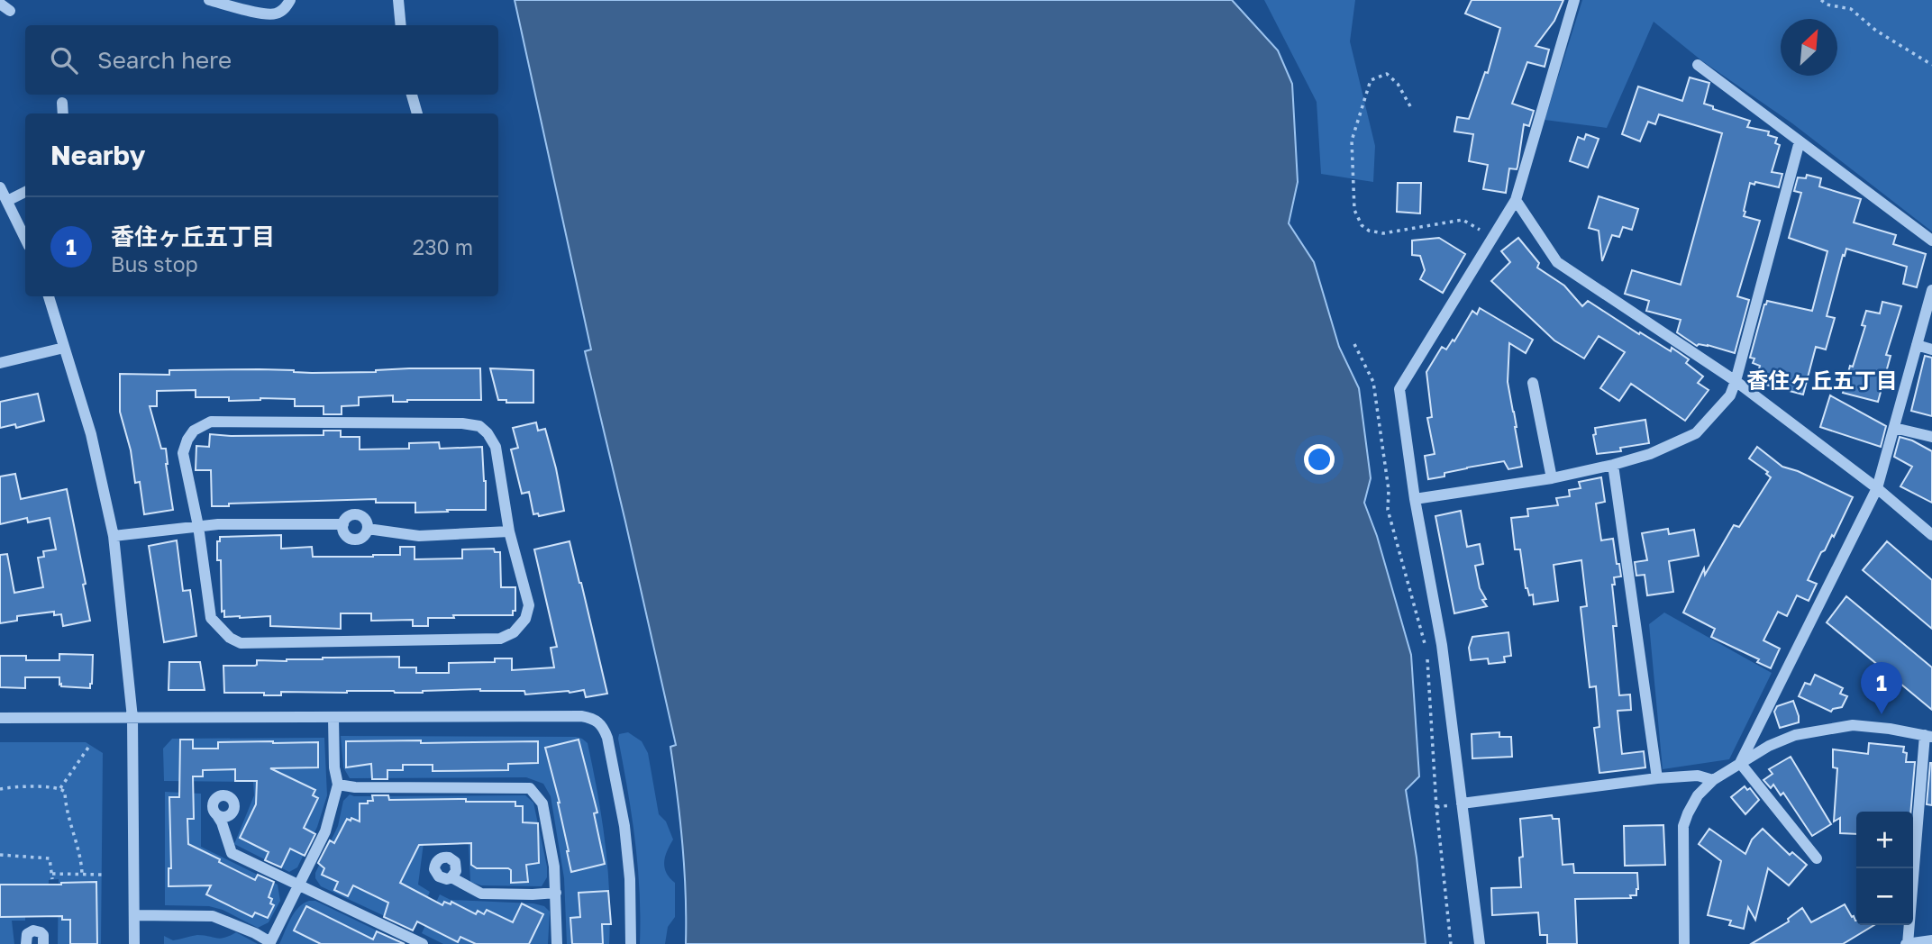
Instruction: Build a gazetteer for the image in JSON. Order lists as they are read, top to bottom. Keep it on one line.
{"districts":["香住ヶ丘五丁目"],"north":"top right","page":{"search":"Search here","heading":"Nearby","list":[{"mark":"1","name":"香住ヶ丘五丁目","note":"Bus stop","value":"230 m"}],"pins":"1","map_buttons":["+","−"]}}
